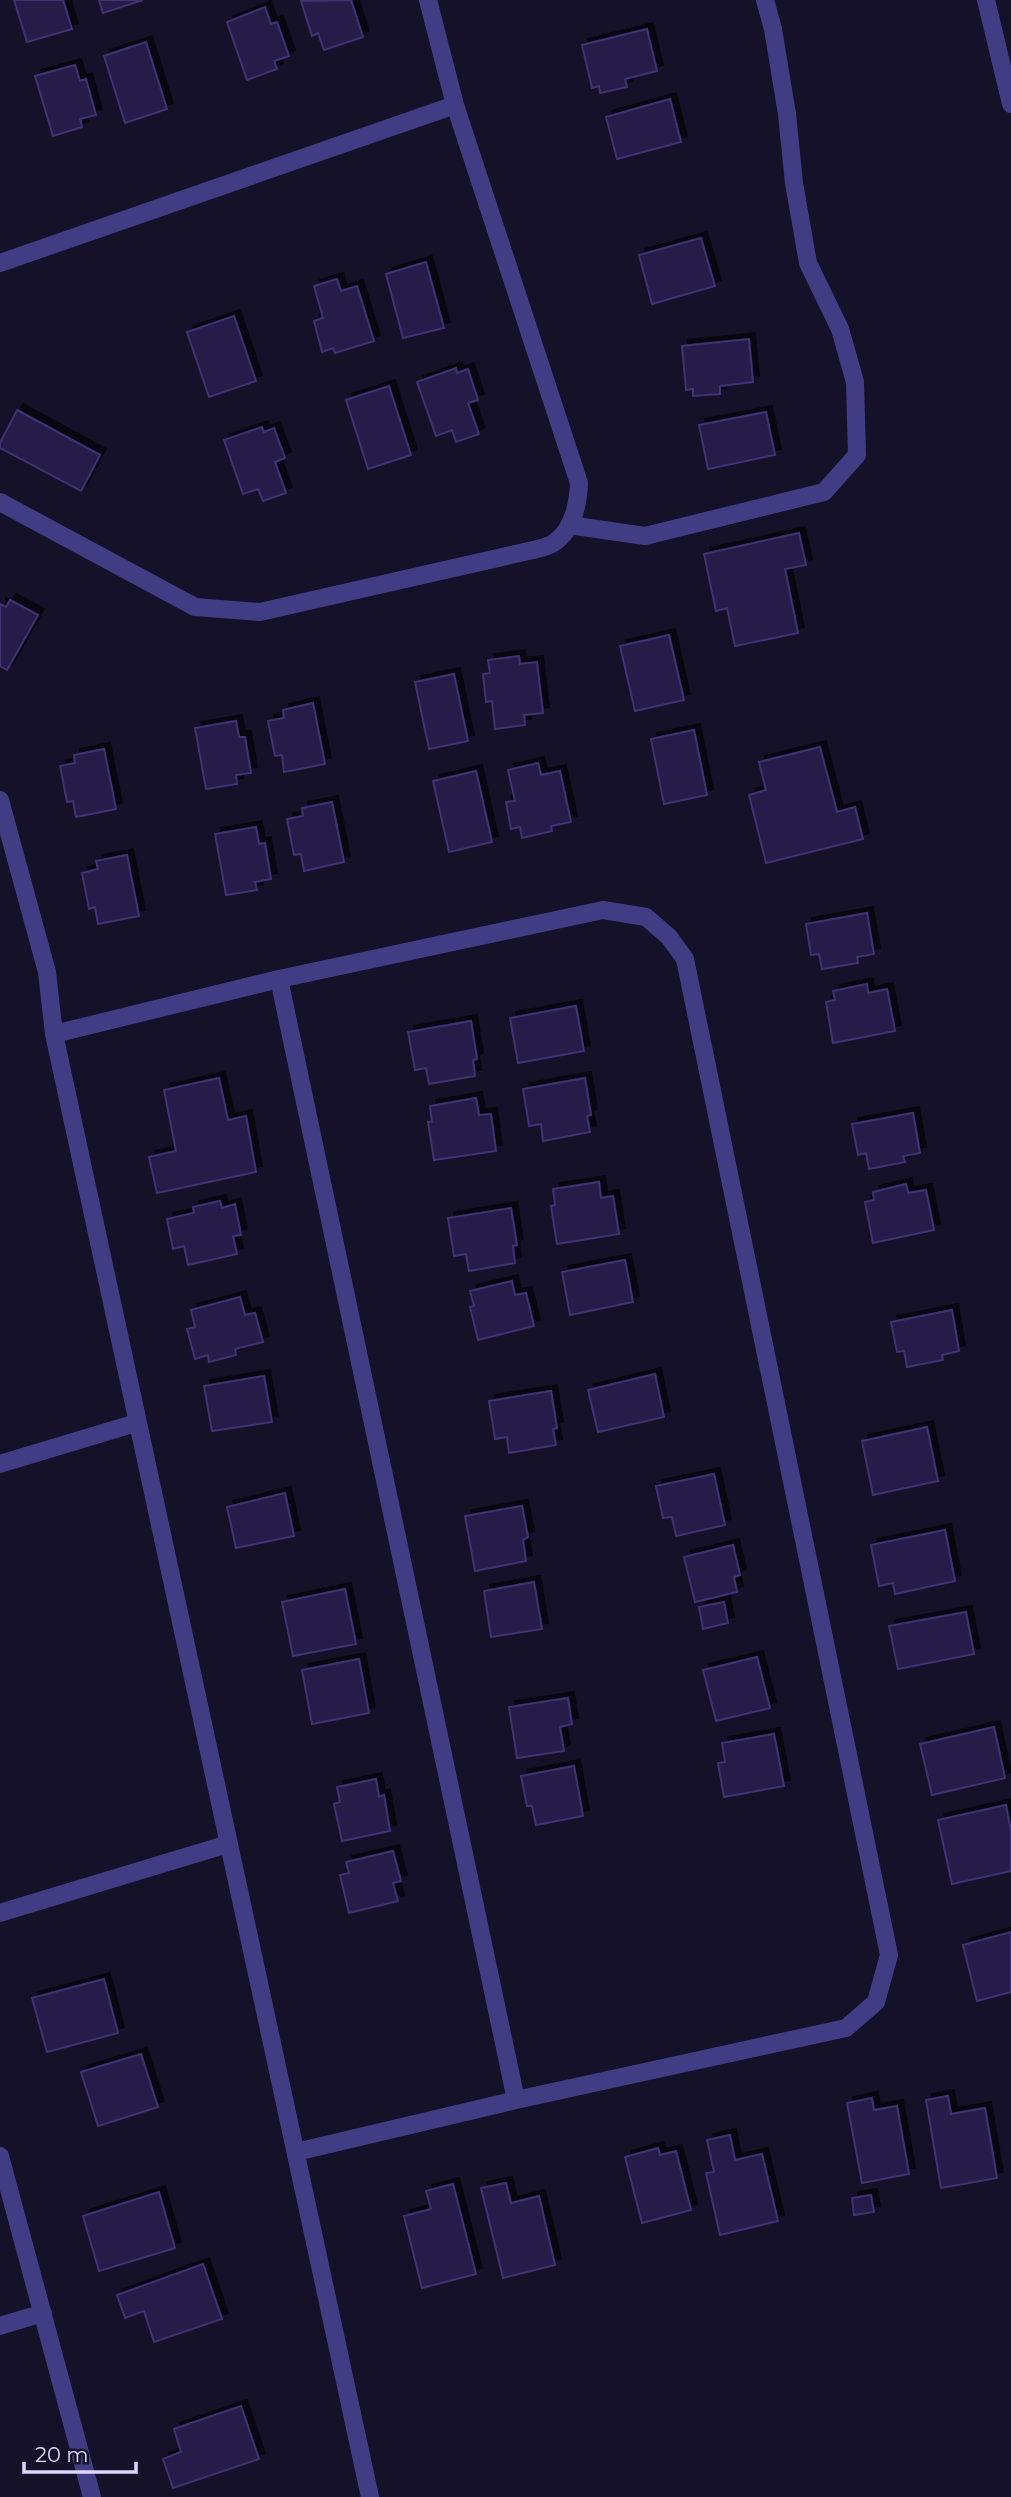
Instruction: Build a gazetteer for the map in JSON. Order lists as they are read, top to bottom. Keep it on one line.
{"scale_bar":"20 m"}
